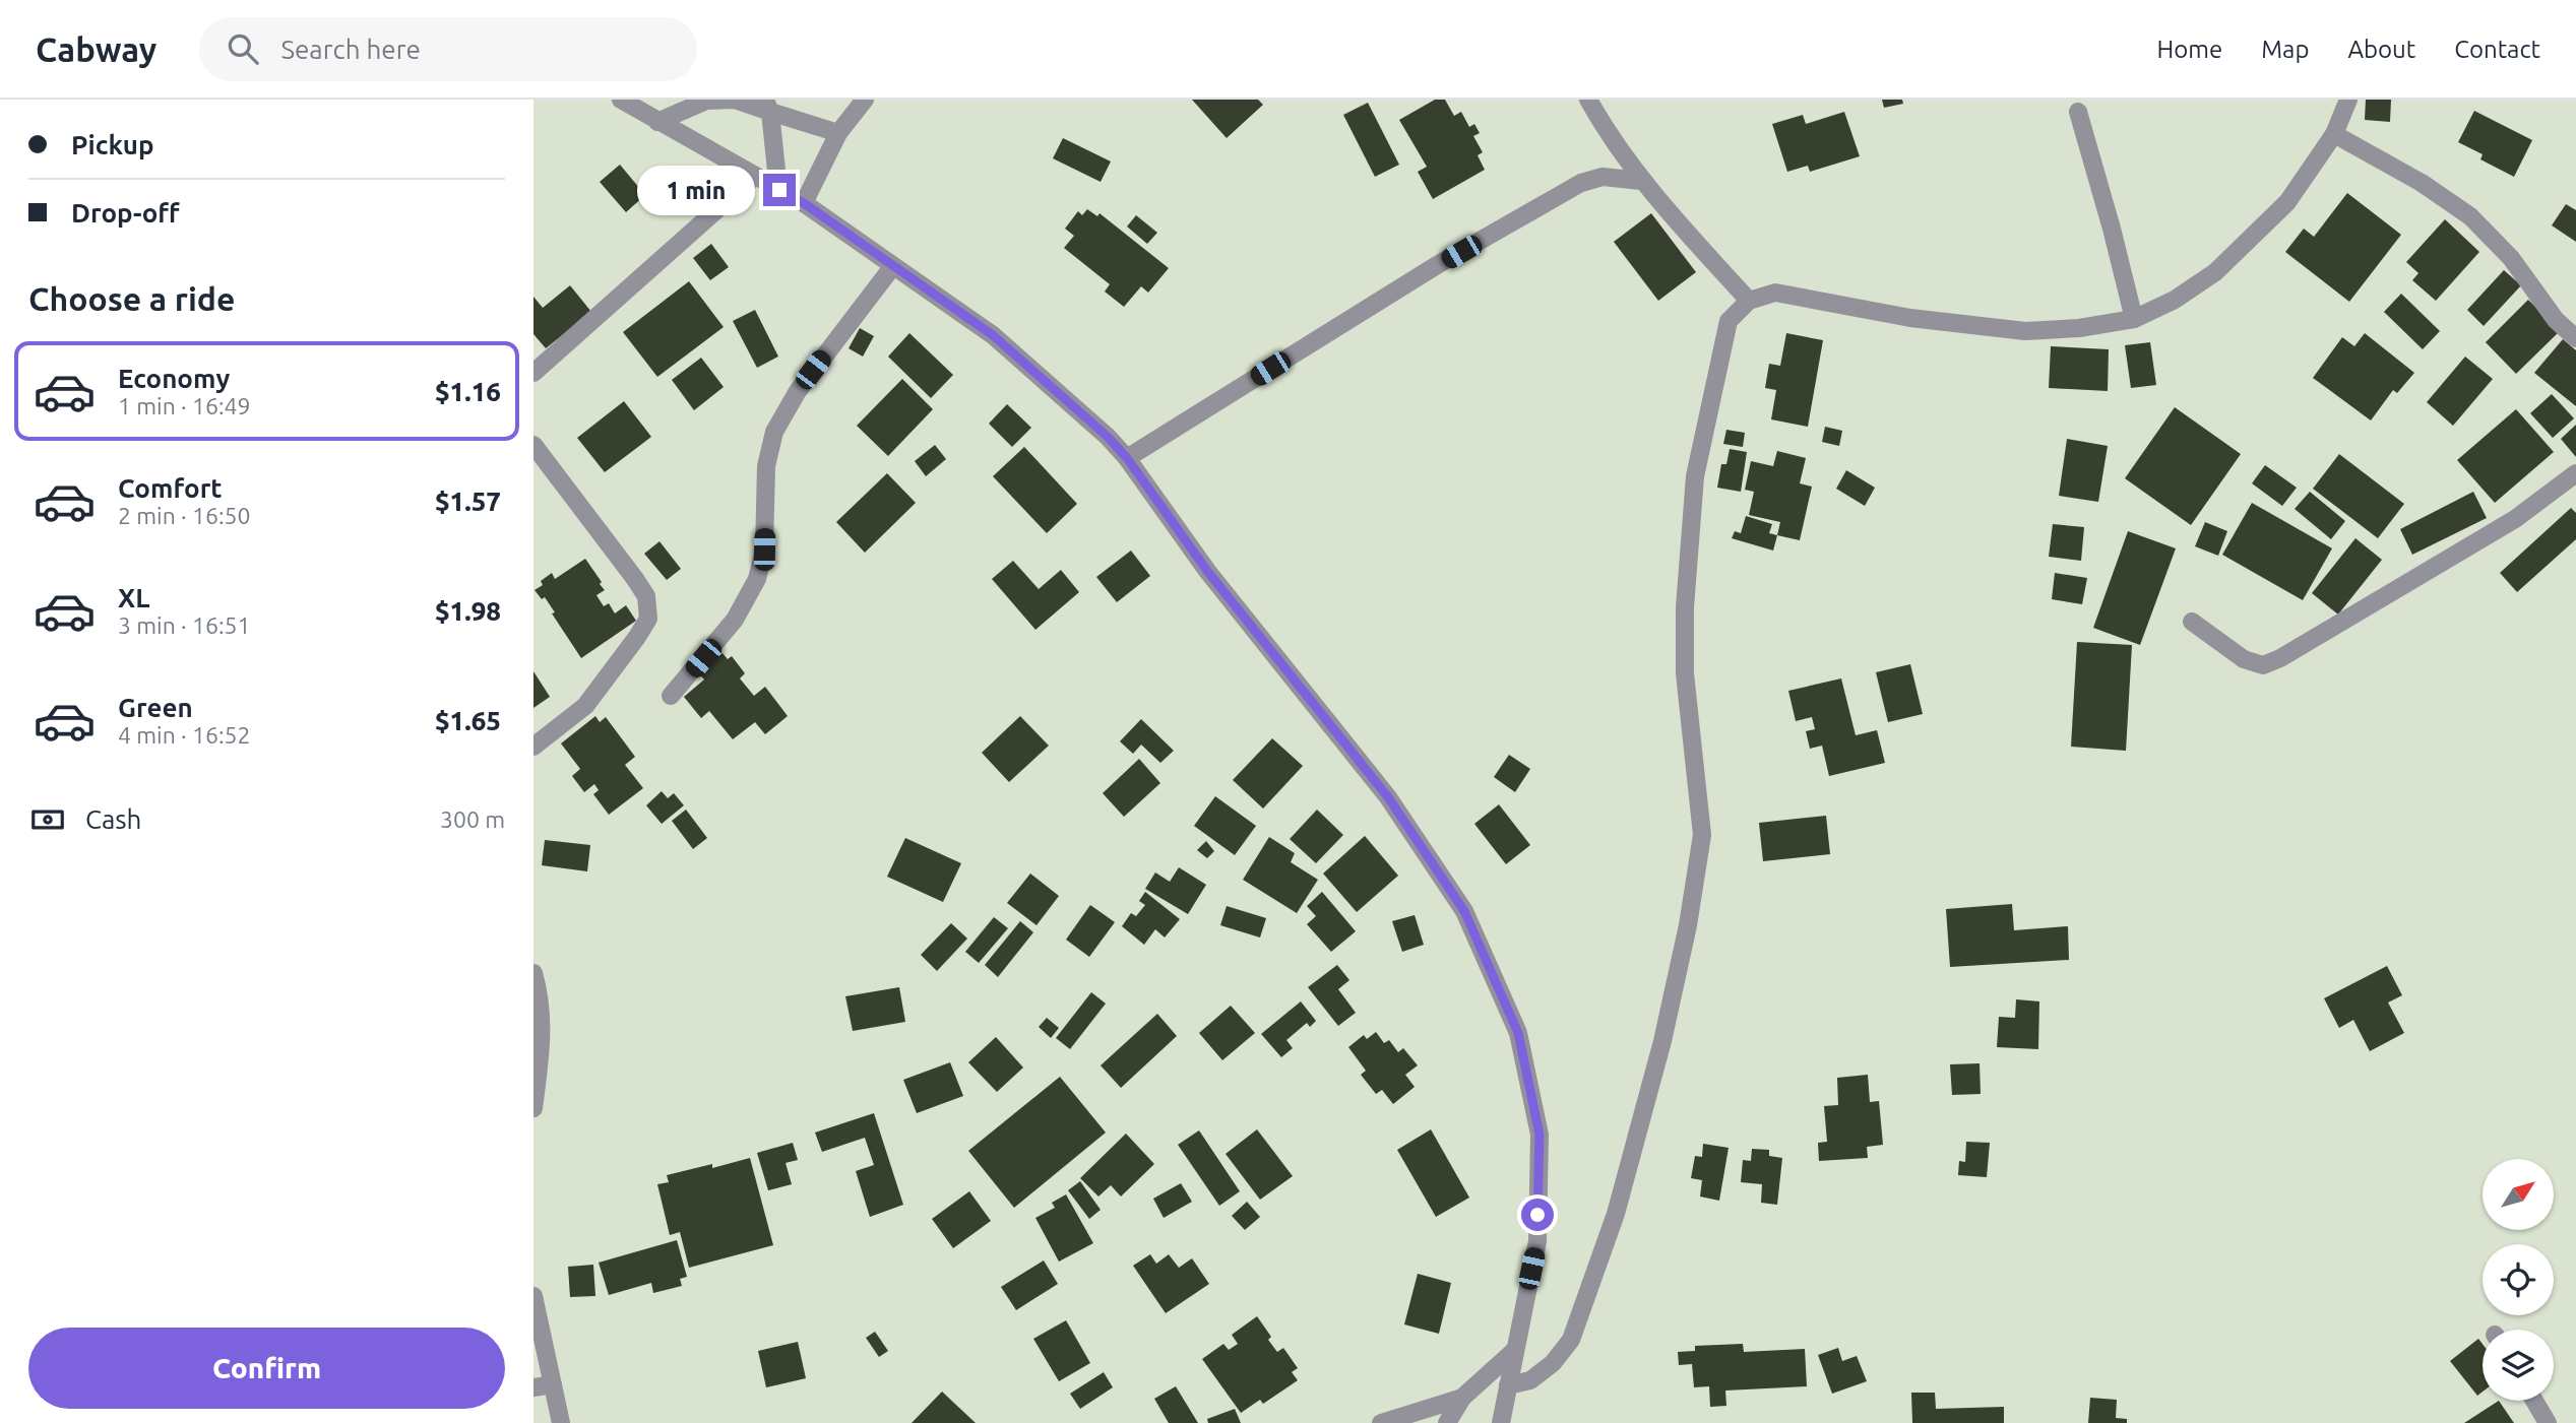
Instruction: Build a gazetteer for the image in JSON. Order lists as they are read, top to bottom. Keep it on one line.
{"north":"top right","page":{"header":"Cabway","search":"Search here","nav":["Home","Map","About","Contact"],"banner":["Pickup","Drop-off"],"bubble":"1 min","heading":"Choose a ride","list":[{"name":"Economy","note":"1 min · 16:49","value":"$1.16"},{"name":"Comfort","note":"2 min · 16:50","value":"$1.57"},{"name":"XL","note":"3 min · 16:51","value":"$1.98"},{"name":"Green","note":"4 min · 16:52","value":"$1.65"}],"pay":["Cash","300 m"],"buttons":"Confirm"}}
